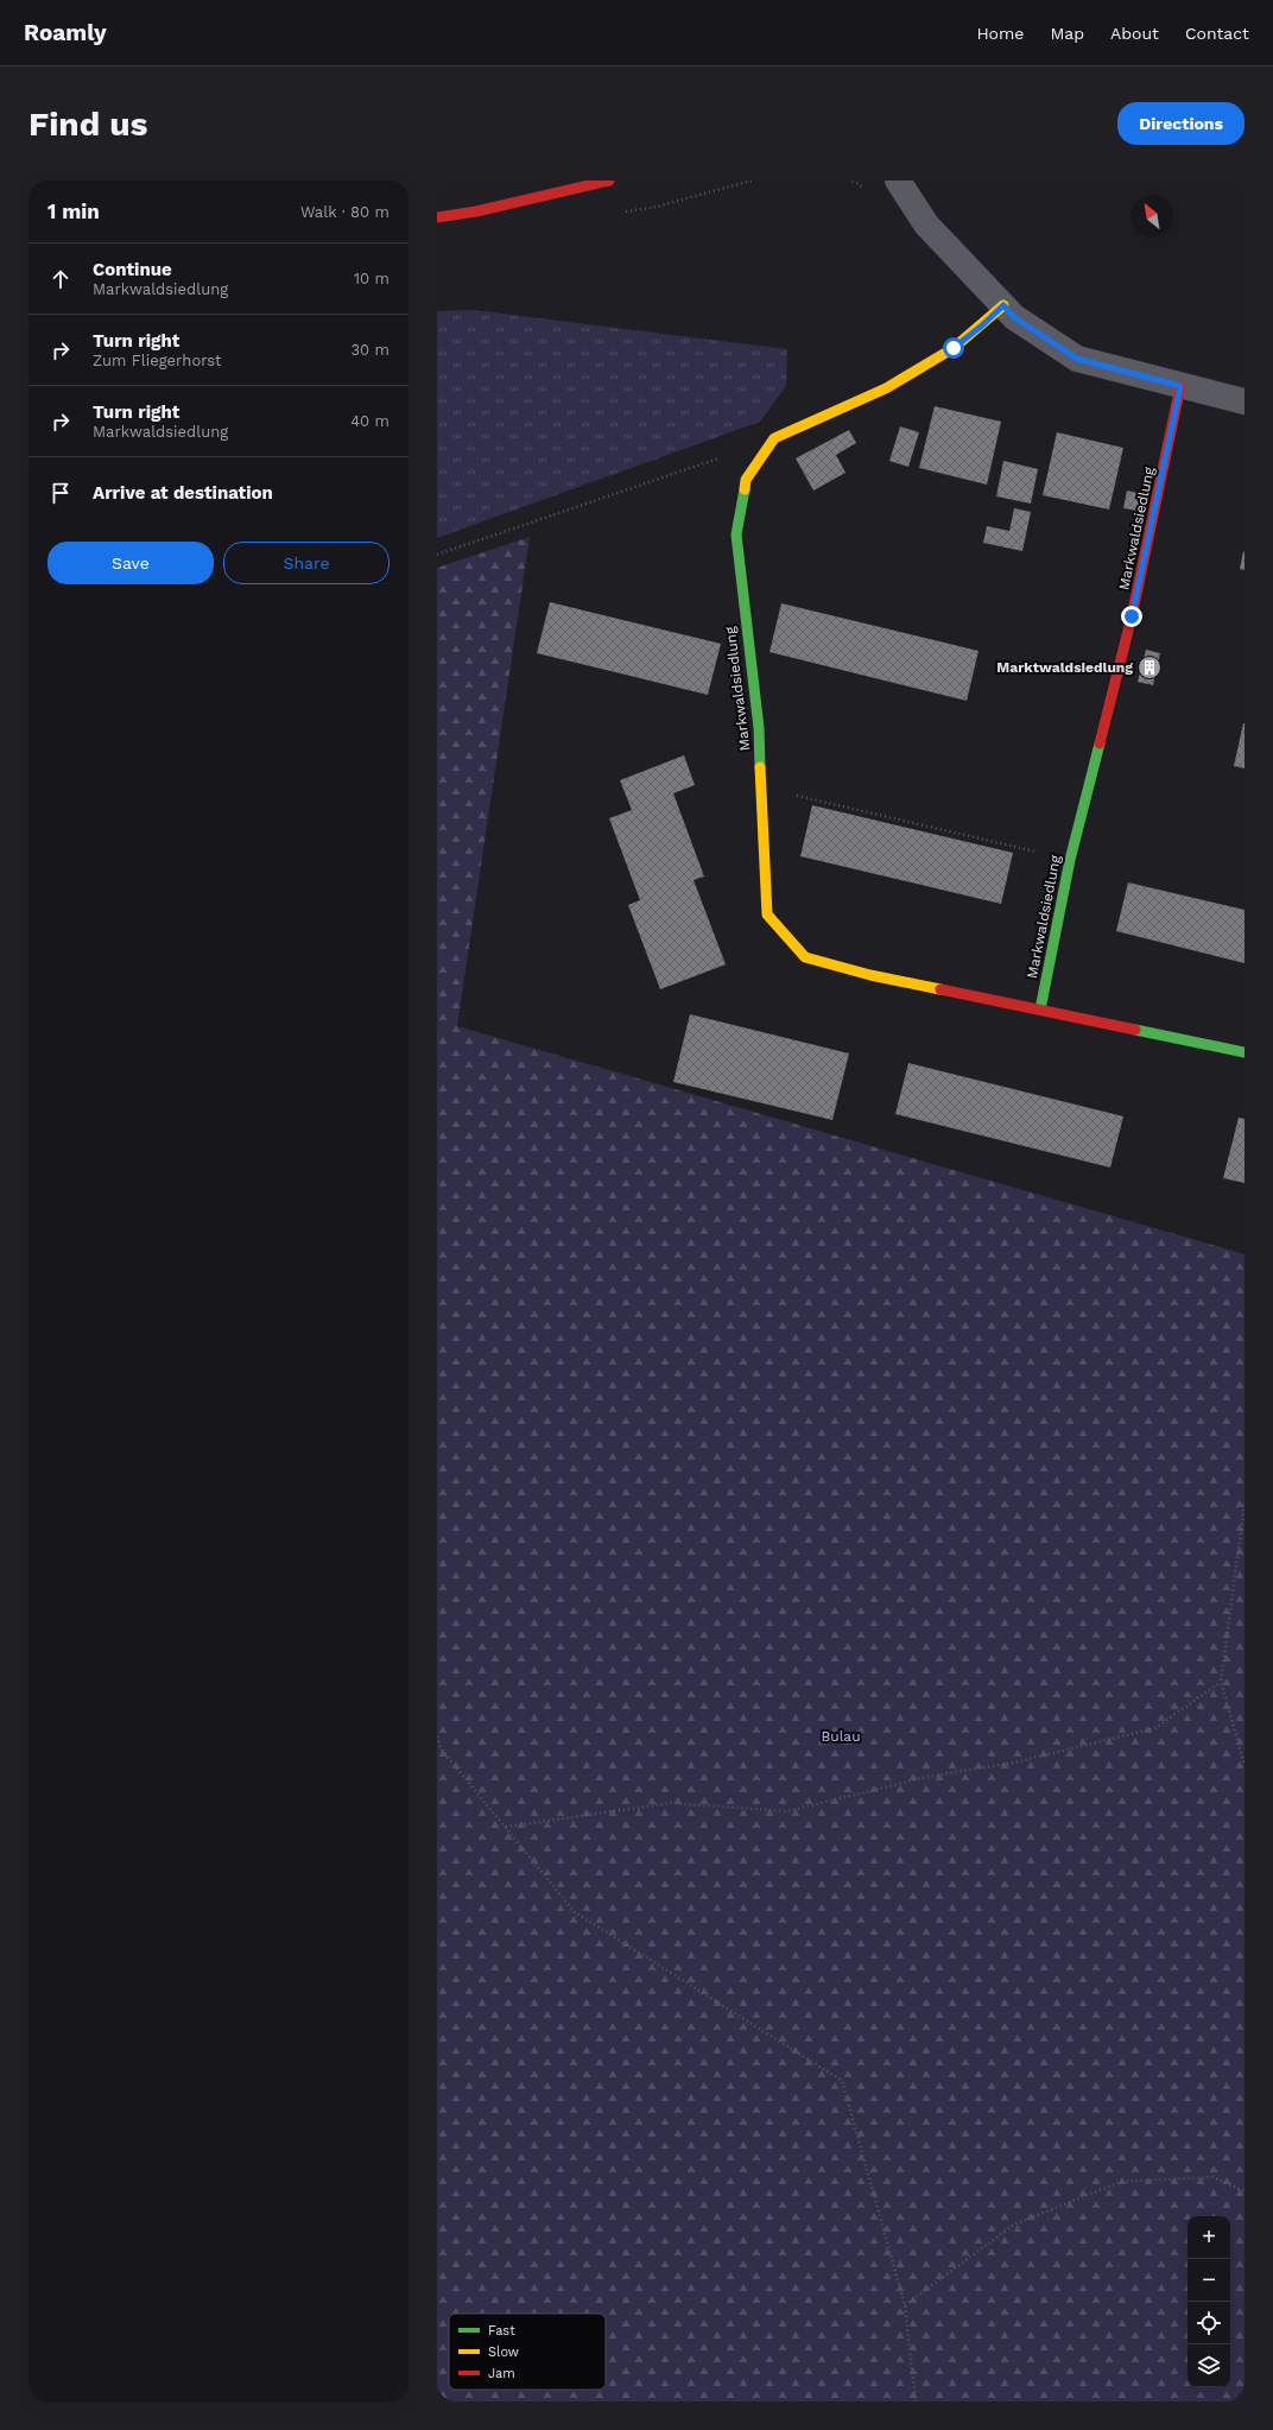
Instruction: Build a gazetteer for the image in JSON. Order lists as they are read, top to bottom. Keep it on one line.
{"streets":{"street":["Markwaldsiedlung"]},"parks":["Bulau"],"places":{"building":["Marktwaldsiedlung"]},"legend":["Fast","Slow","Jam"],"north":"top left","page":{"header":"Roamly","nav":["Home","Map","About","Contact"],"buttons":["Directions",["Save","Share"]],"title":"Find us","heading":["1 min","Walk · 80 m"],"list":[["Continue","Markwaldsiedlung","10 m"],["Turn right","Zum Fliegerhorst","30 m"],["Turn right","Markwaldsiedlung","40 m"],"Arrive at destination"],"map_buttons":["+","−"]}}
